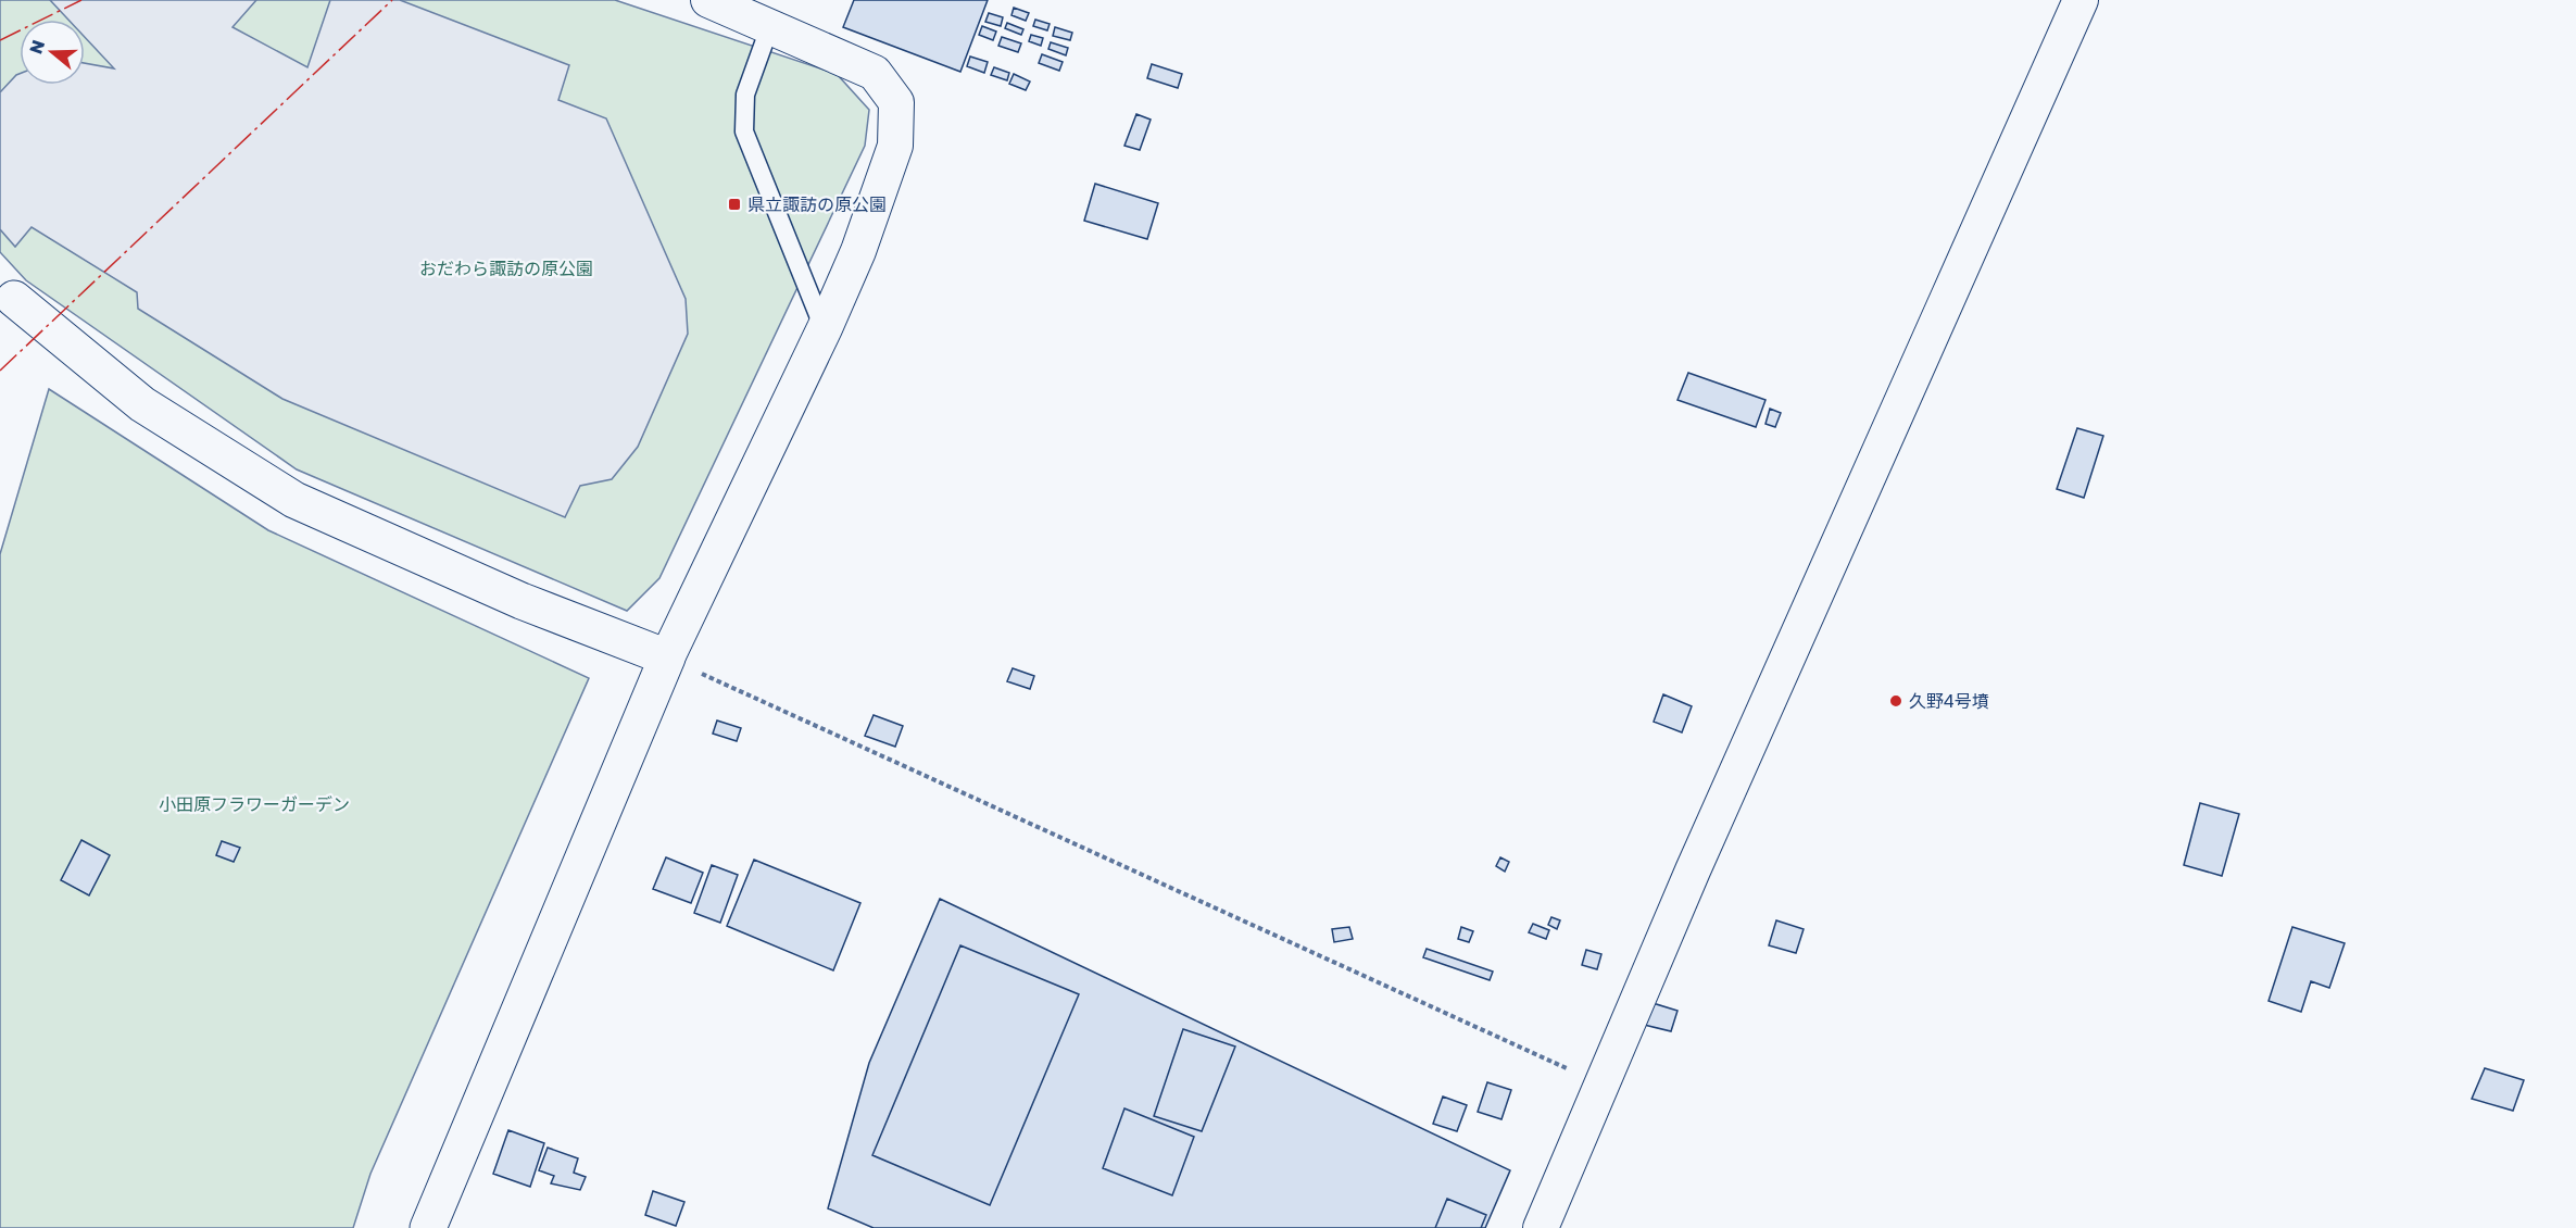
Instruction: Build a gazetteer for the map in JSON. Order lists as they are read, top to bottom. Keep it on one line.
{"parks":["おだわら諏訪の原公園","小田原フラワーガーデン"],"places":{"transit":["県立諏訪の原公園"],"other":["久野4号墳"]},"north":"left"}
